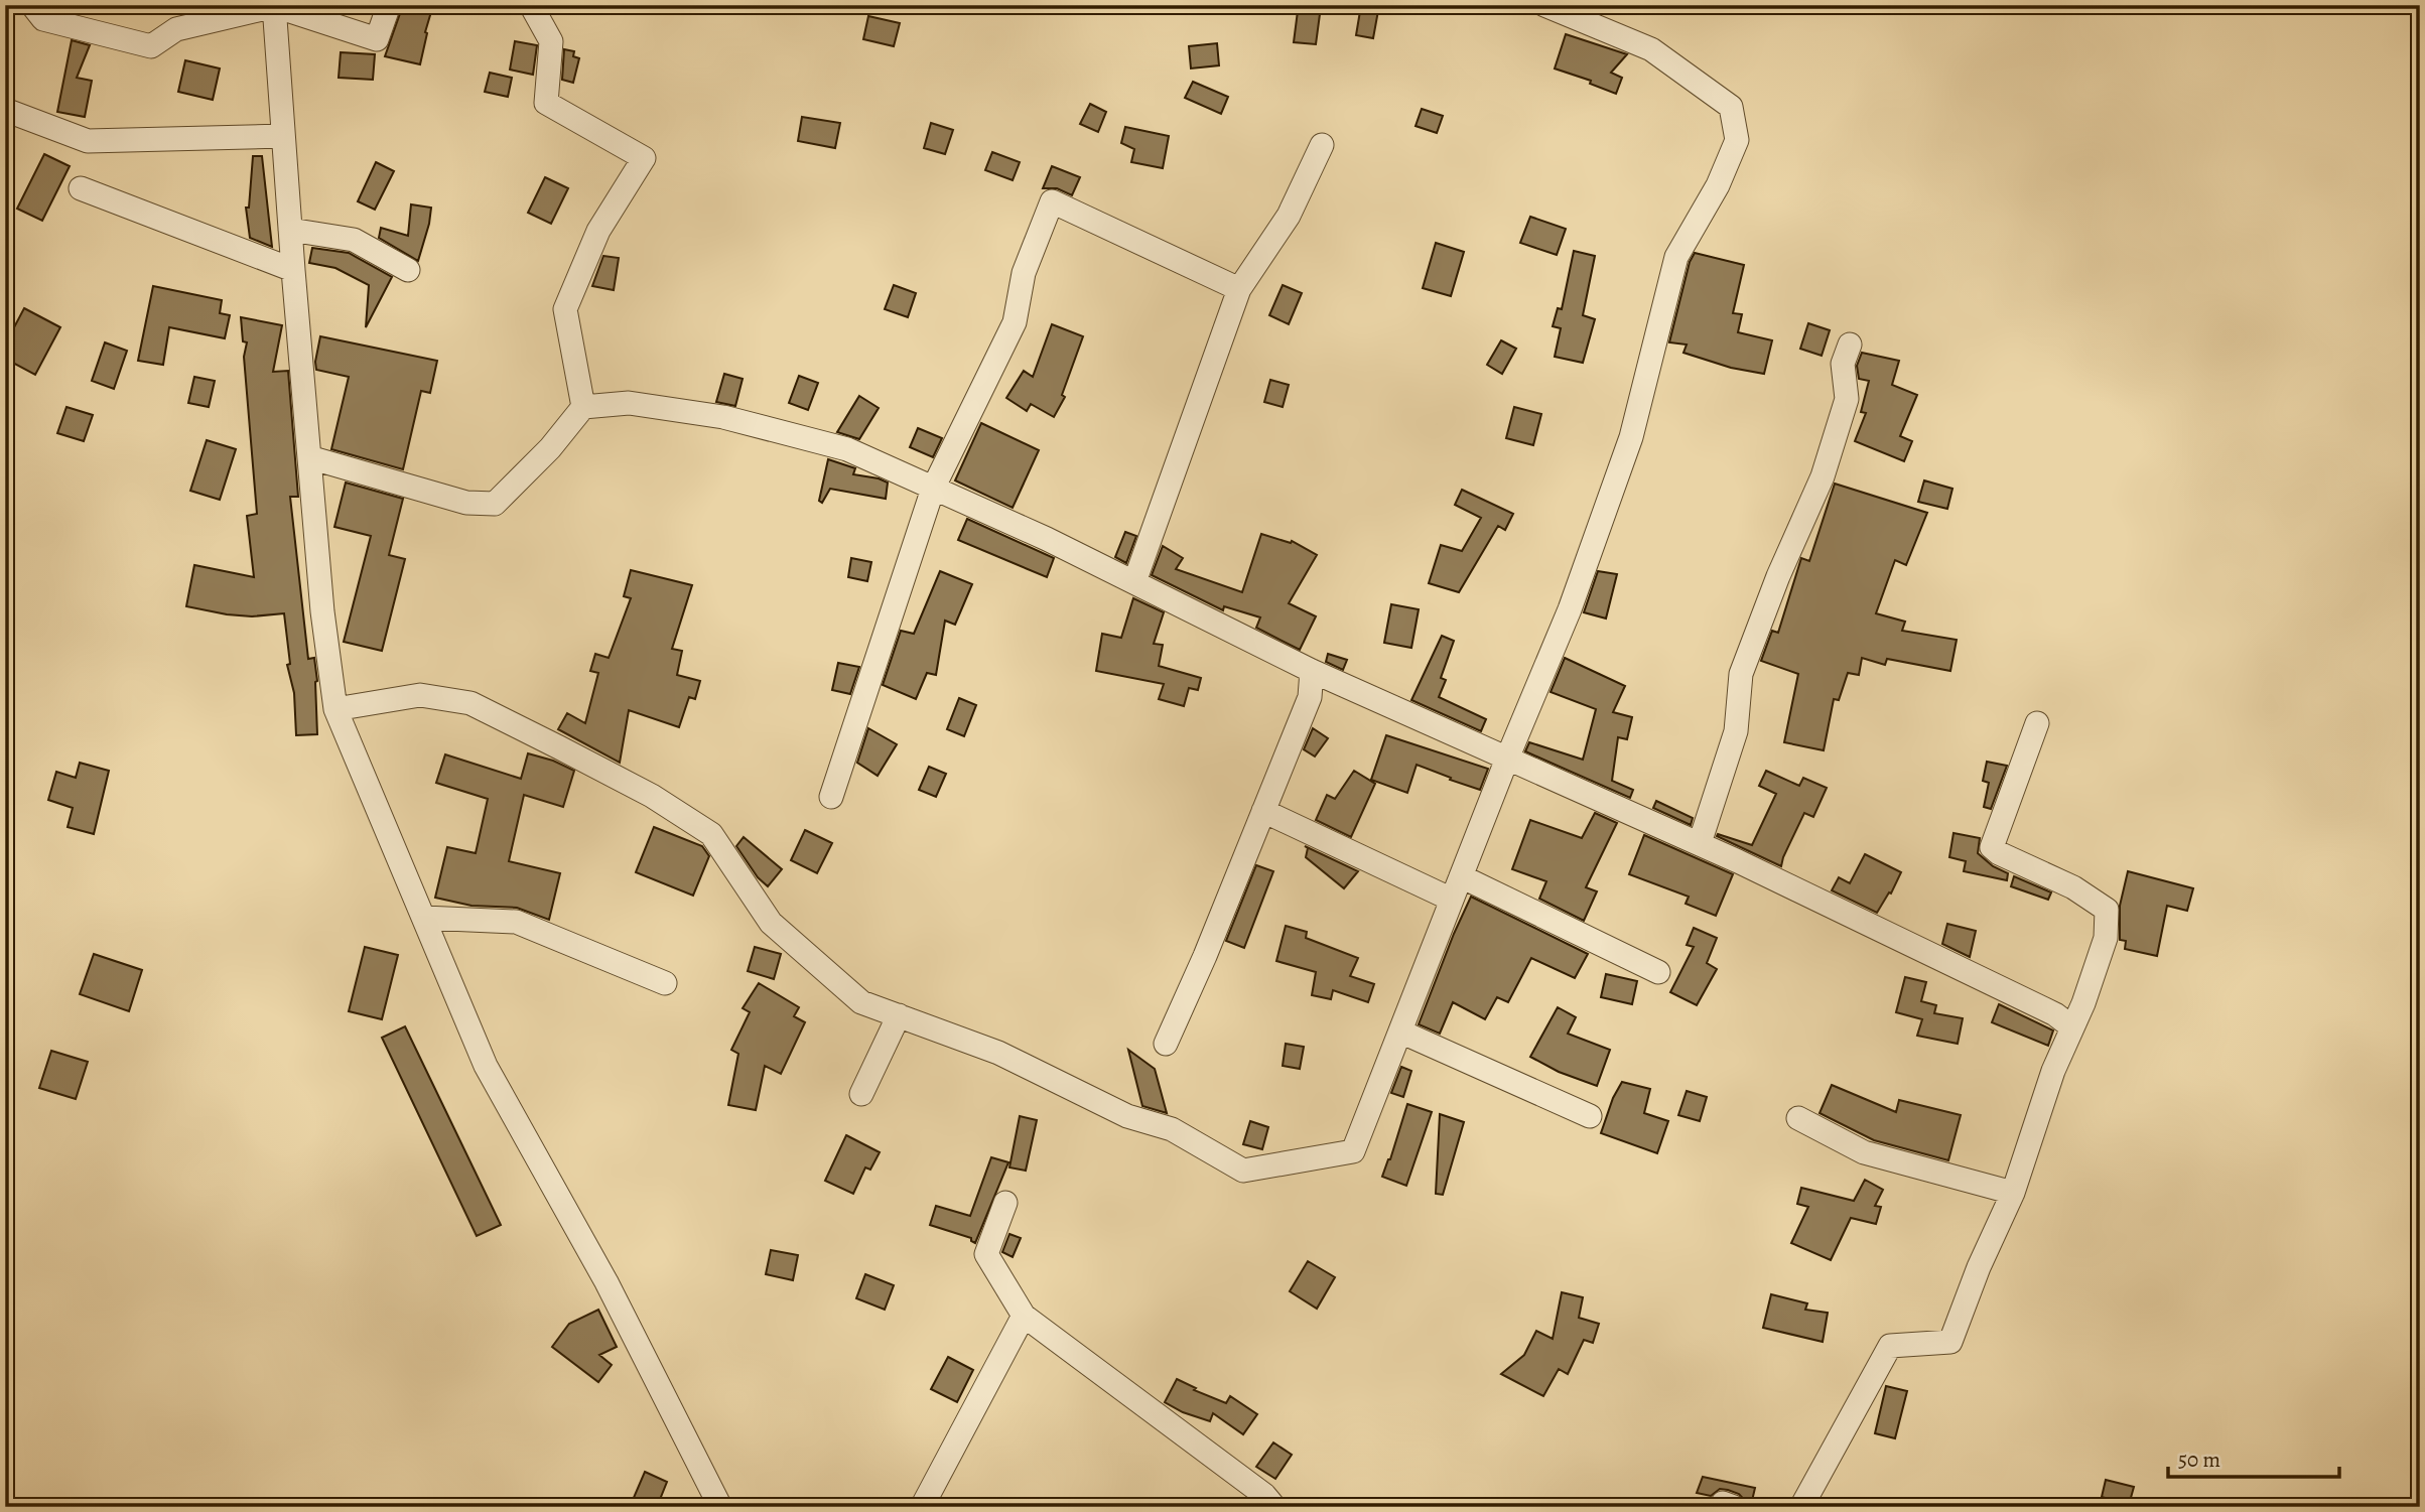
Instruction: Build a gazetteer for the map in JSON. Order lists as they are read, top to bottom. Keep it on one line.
{"scale_bar":"50 m"}
